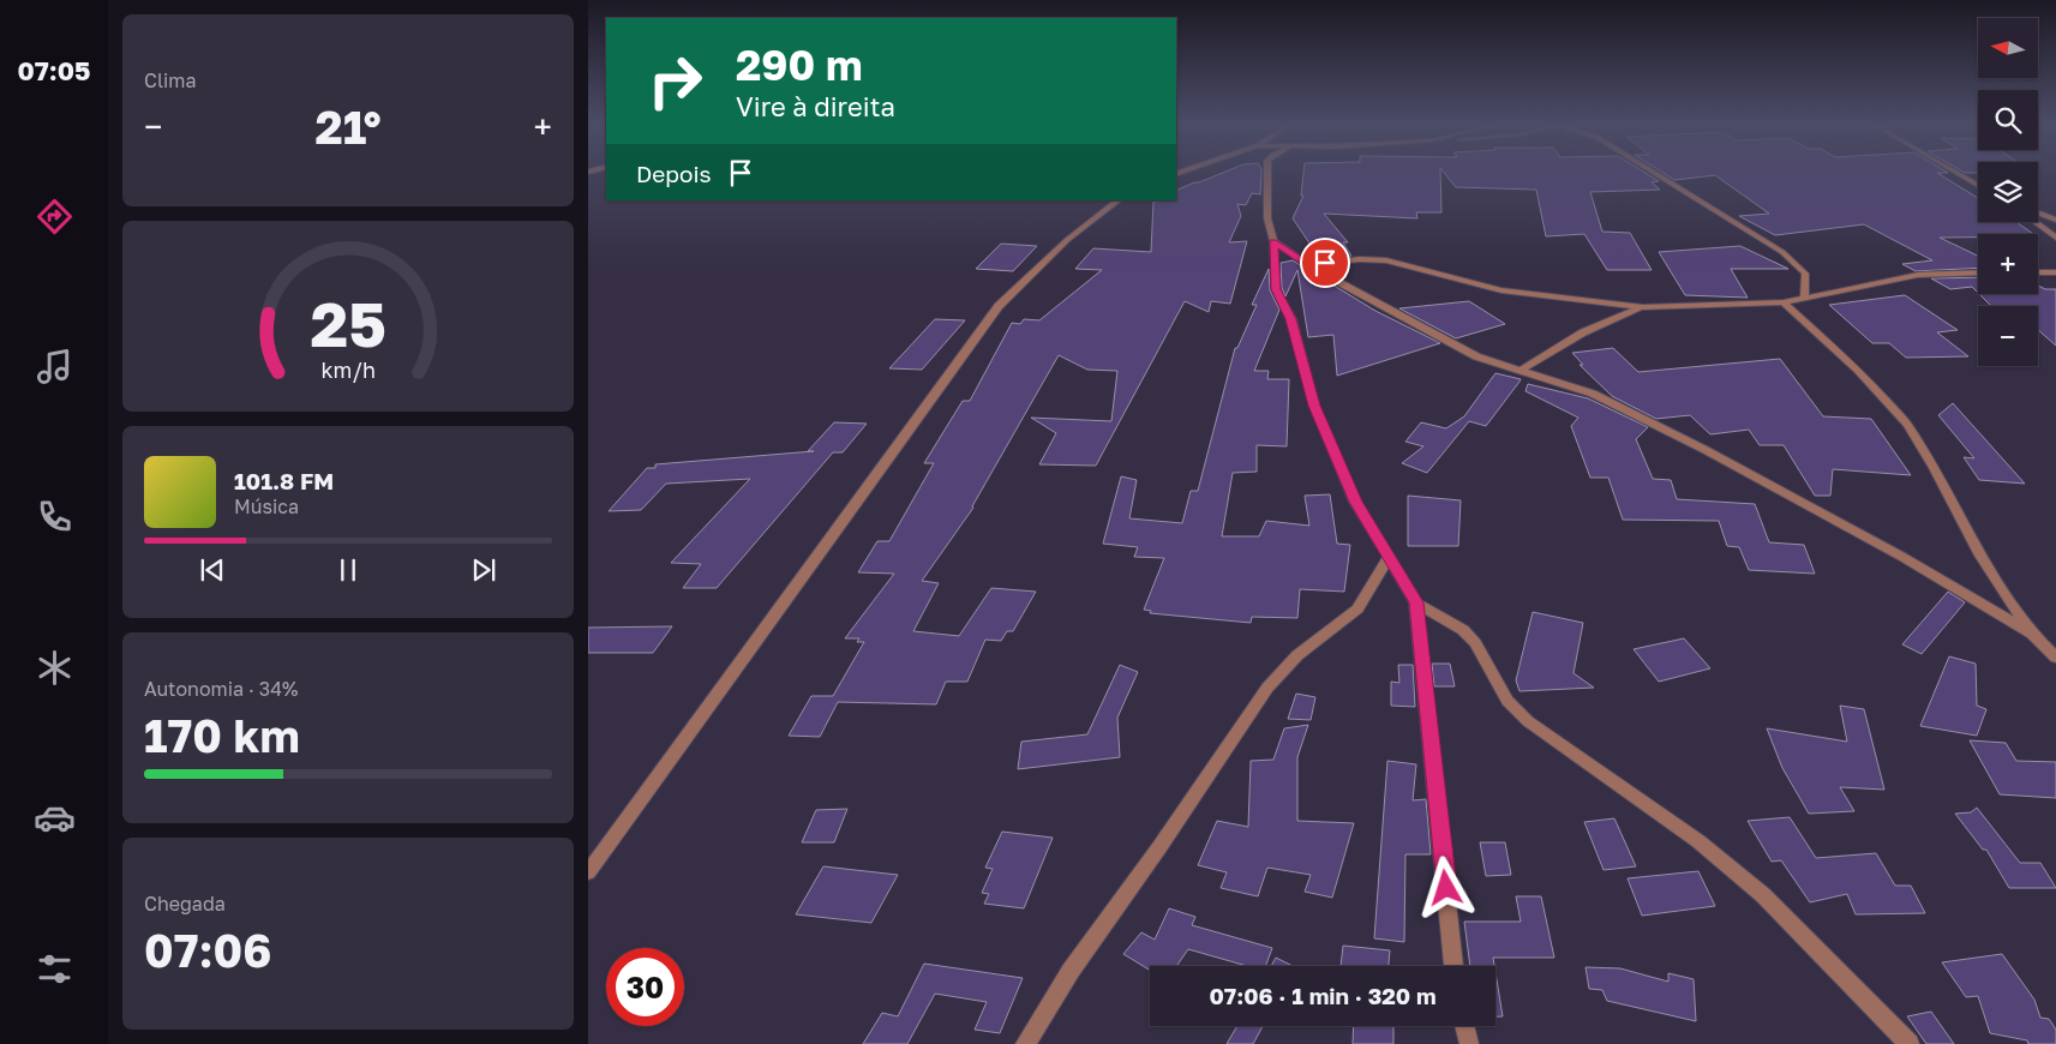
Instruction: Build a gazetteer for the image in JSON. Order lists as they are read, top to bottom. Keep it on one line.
{"north":"left","page":{"tabs":"07:05","tile":["Clima",["Autonomia · 34%","170 km"],["Chegada","07:06"]],"map_buttons":["+","−"],"turn":["290 m","Vire à direita"],"heat":["−","21°","+"],"then":"Depois","song":["101.8 FM","Música"],"limit":"30","trip":"07:06 · 1 min · 320 m","gauge":["25","km/h"]}}
